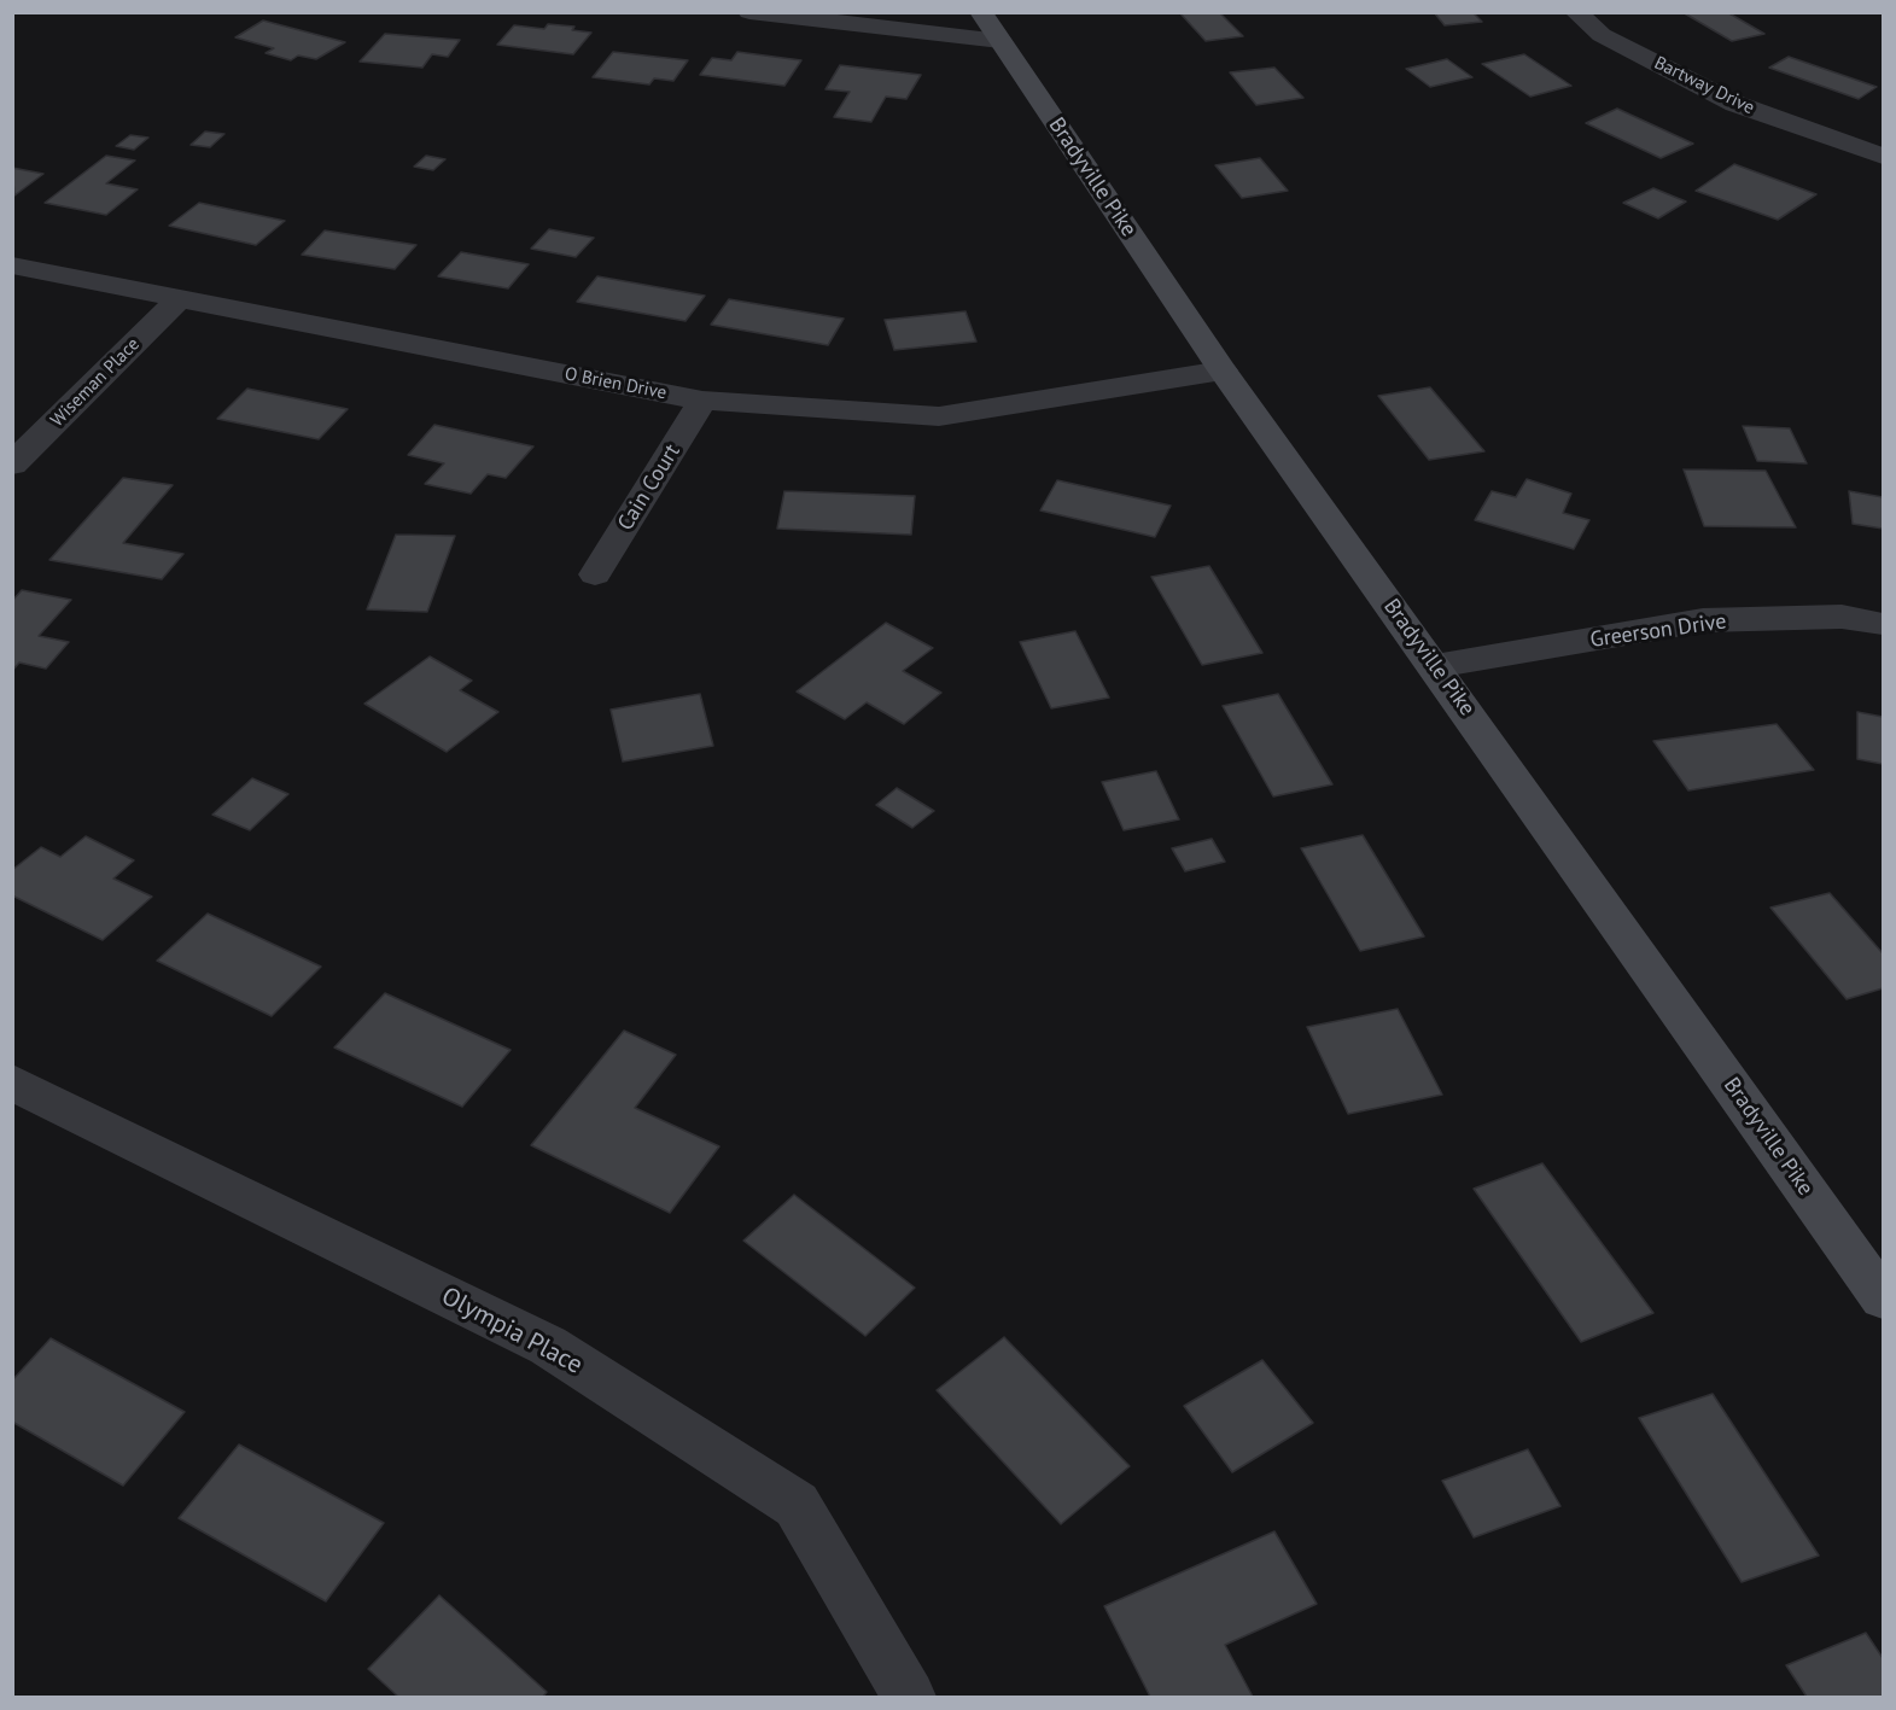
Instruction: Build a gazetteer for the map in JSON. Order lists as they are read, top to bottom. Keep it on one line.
{"streets":{"main road":["Bradyville Pike"],"street":["Bartway Drive","Wiseman Place","O Brien Drive","Cain Court","Greerson Drive","Olympia Place"]},"crossings":[["Bradyville Pike","O Brien Drive"],["Bradyville Pike","Greerson Drive"],["Wiseman Place","O Brien Drive"],["O Brien Drive","Cain Court"]]}
